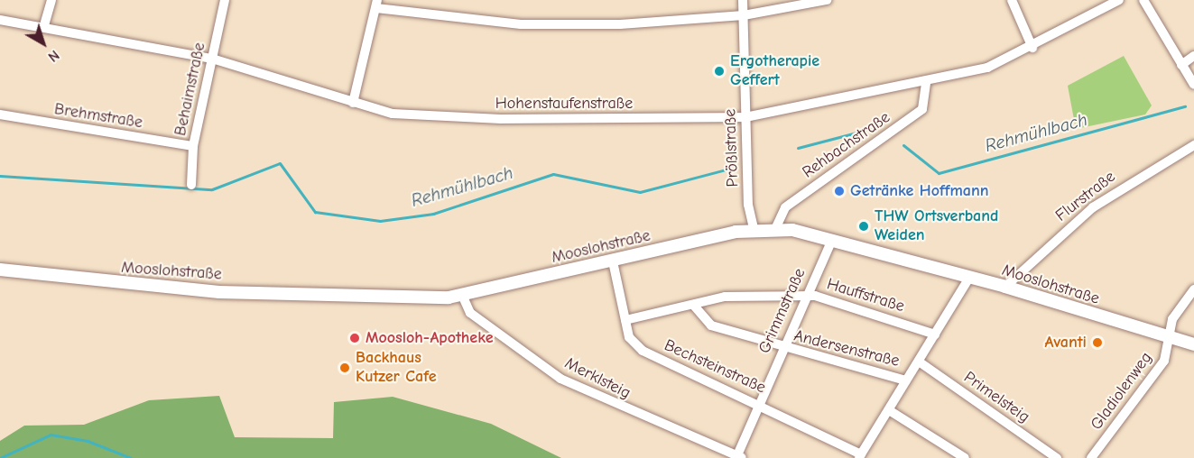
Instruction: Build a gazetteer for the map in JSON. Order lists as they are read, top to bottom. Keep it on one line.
{"streets":{"street":["Behaimstraße","Hohenstaufenstraße","Brehmstraße","Rehbachstraße","Prößlstraße","Flurstraße","Mooslohstraße","Hauffstraße","Grimmstraße","Andersenstraße","Bechsteinstraße","Merklsteig","Gladiolenweg","Primelsteig"]},"crossings":[["Behaimstraße","Hohenstaufenstraße"],["Behaimstraße","Brehmstraße"],["Hohenstaufenstraße","Rehbachstraße"],["Hohenstaufenstraße","Prößlstraße"],["Rehbachstraße","Mooslohstraße"],["Prößlstraße","Mooslohstraße"],["Flurstraße","Mooslohstraße"],["Mooslohstraße","Grimmstraße"],["Mooslohstraße","Bechsteinstraße"],["Mooslohstraße","Merklsteig"],["Mooslohstraße","Gladiolenweg"],["Hauffstraße","Grimmstraße"],["Hauffstraße","Andersenstraße"],["Hauffstraße","Bechsteinstraße"],["Grimmstraße","Andersenstraße"],["Grimmstraße","Bechsteinstraße"],["Grimmstraße","Merklsteig"]],"water":["Rehmühlbach"],"places":["Ergotherapie Geffert","Getränke Hoffmann","THW Ortsverband Weiden","Moosloh-Apotheke","Avanti","Backhaus Kutzer Cafe"],"north":"bottom right"}
